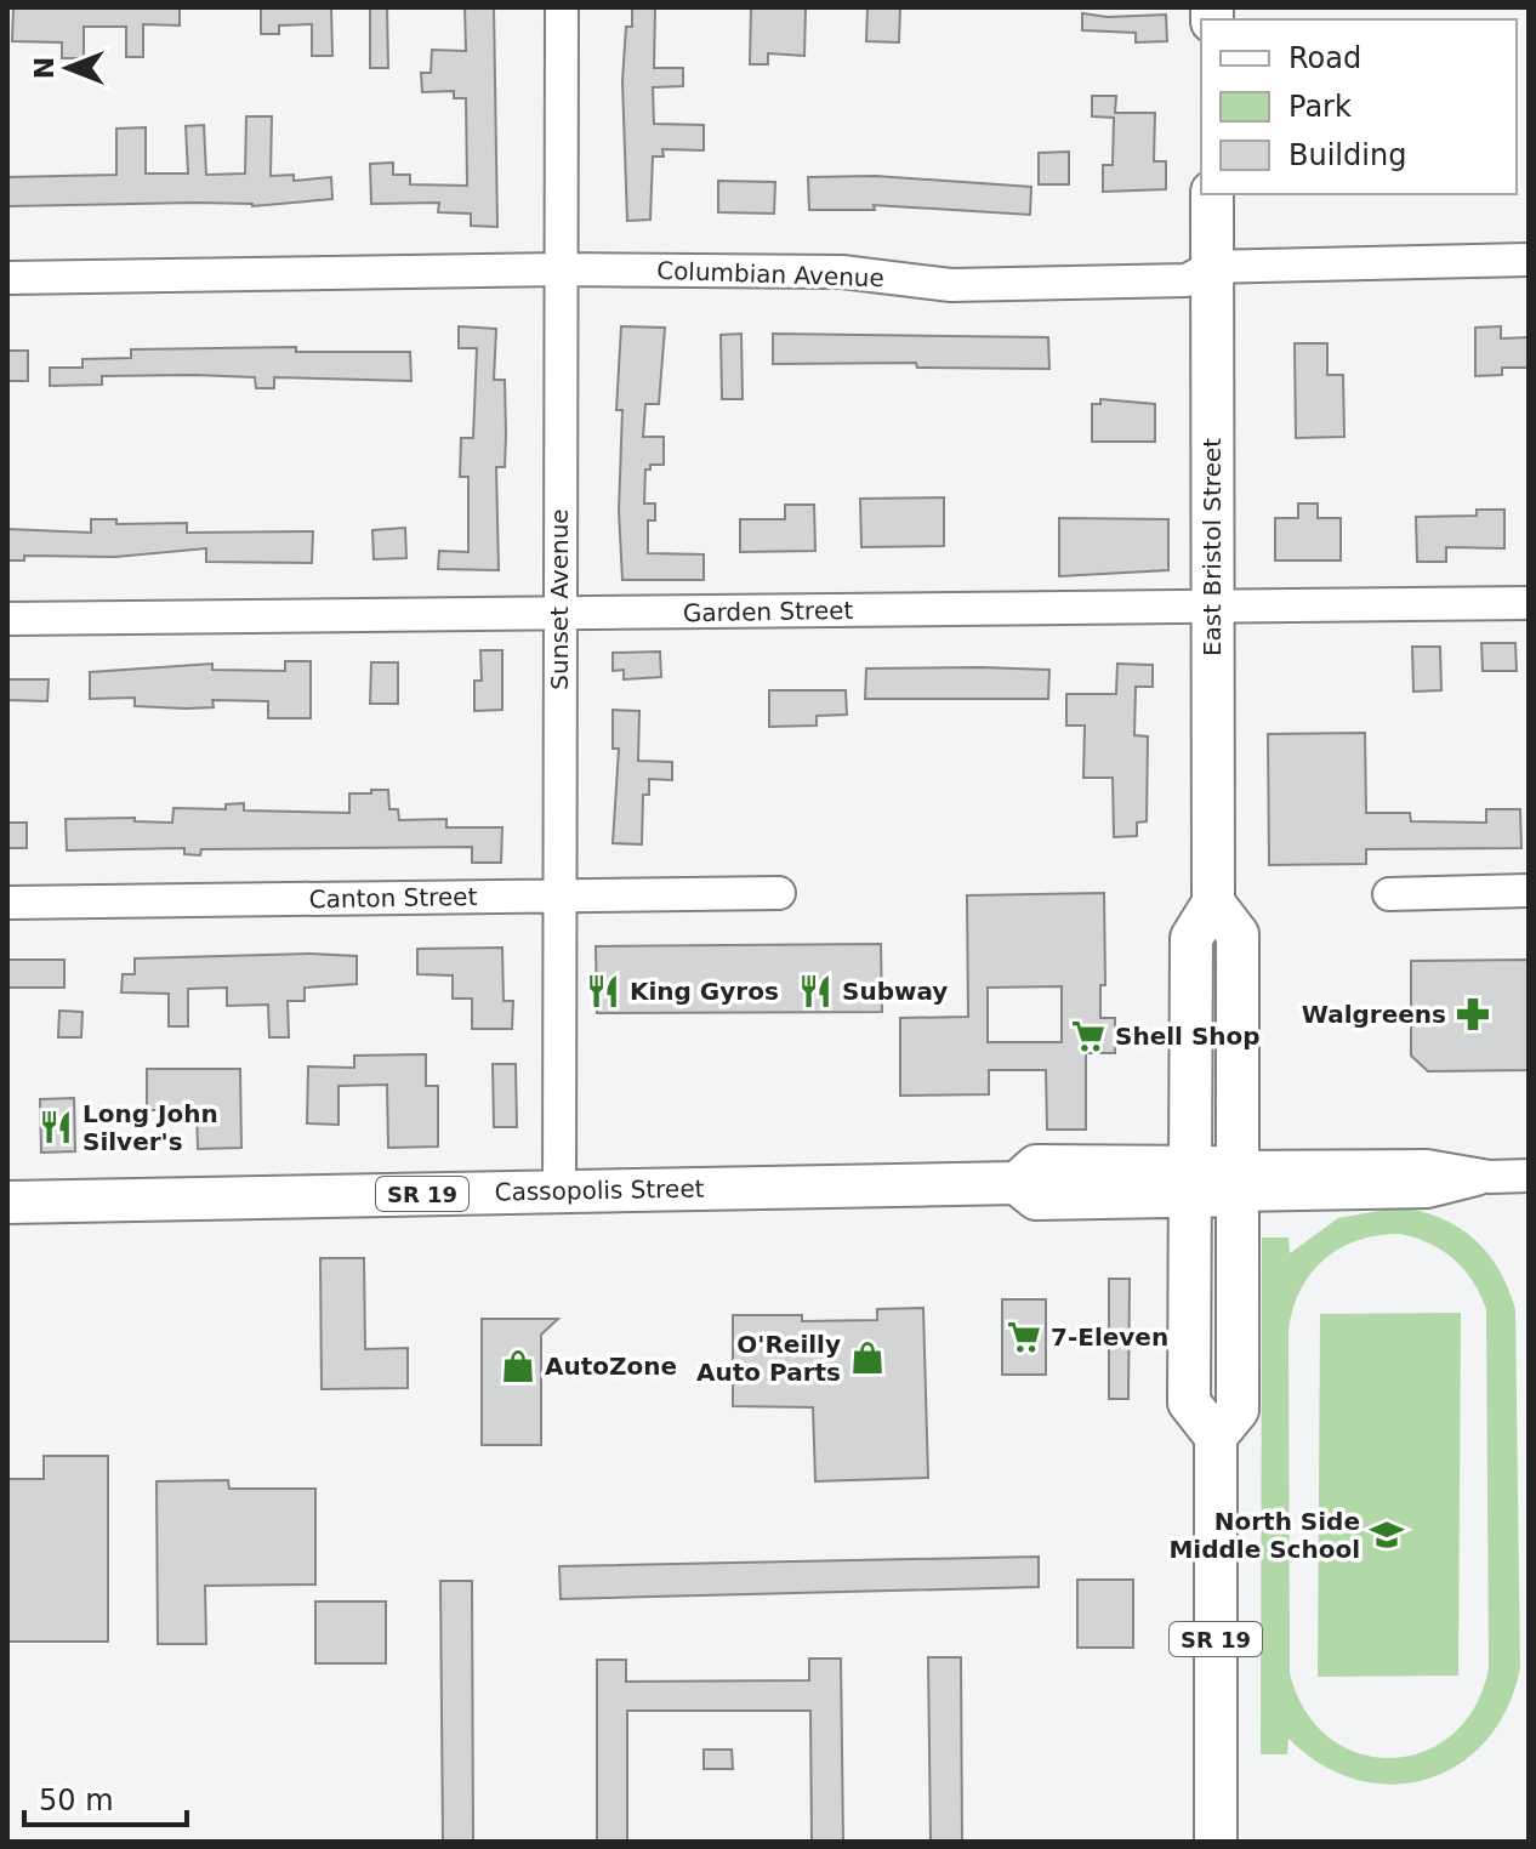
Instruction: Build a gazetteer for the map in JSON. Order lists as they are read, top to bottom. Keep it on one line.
{"streets":{"main road":["East Bristol Street","Cassopolis Street","SR 19"],"street":["Columbian Avenue","Sunset Avenue","Garden Street","Canton Street"]},"crossings":[["Columbian Avenue","East Bristol Street"],["Columbian Avenue","Sunset Avenue"],["East Bristol Street","Garden Street"],["East Bristol Street","Cassopolis Street"],["East Bristol Street","SR 19"],["Sunset Avenue","Garden Street"],["Sunset Avenue","Canton Street"],["Sunset Avenue","Cassopolis Street"],["Cassopolis Street","SR 19"]],"places":{"restaurant":["King Gyros","Subway","Long John Silver's"],"pharmacy":["Walgreens"],"supermarket":["Shell Shop","7-Eleven"],"shop":["O'Reilly Auto Parts","AutoZone"],"school or university":["North Side Middle School"]},"legend":["Road","Park","Building"],"scale_bar":"50 m","north":"left"}
